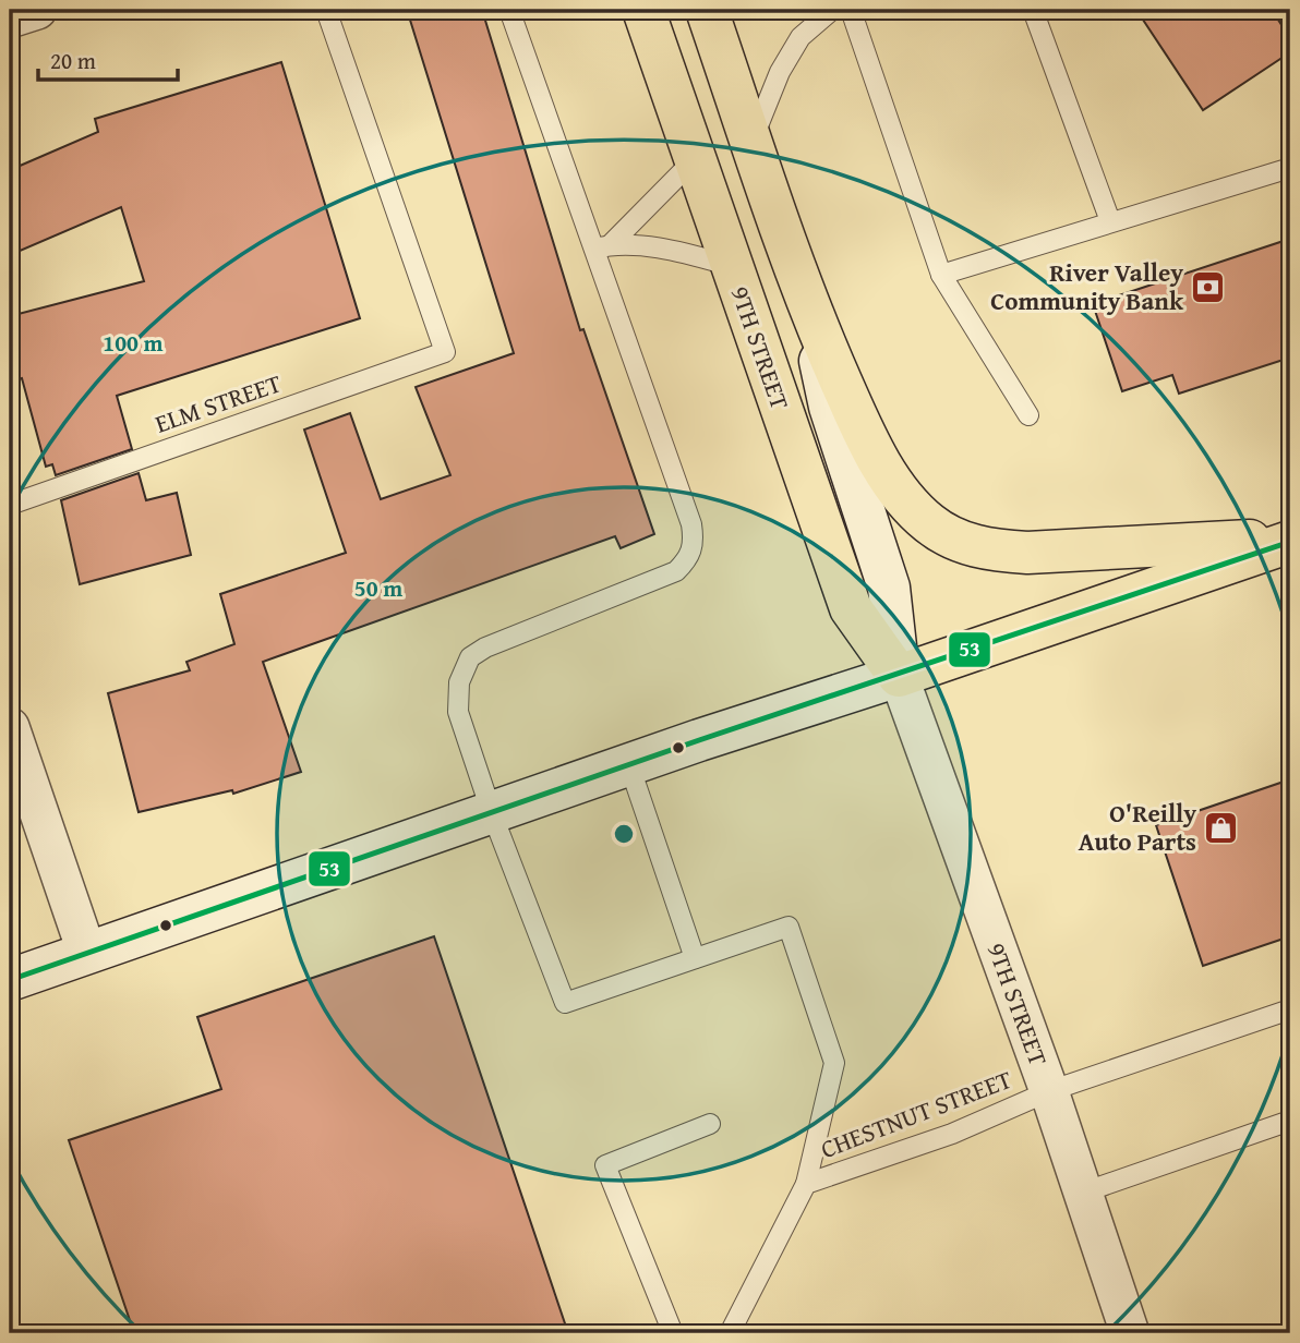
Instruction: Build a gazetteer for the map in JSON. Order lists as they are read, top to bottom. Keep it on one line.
{"streets":{"highway":["9TH STREET"],"lane":["ELM STREET","CHESTNUT STREET"]},"crossings":[["9TH STREET","CHESTNUT STREET"]],"places":{"bank":["River Valley Community Bank"],"shop":["O'Reilly Auto Parts"]},"lines":["transit line 53"],"scale_bar":"20 m","rings":["100 m","50 m"]}
